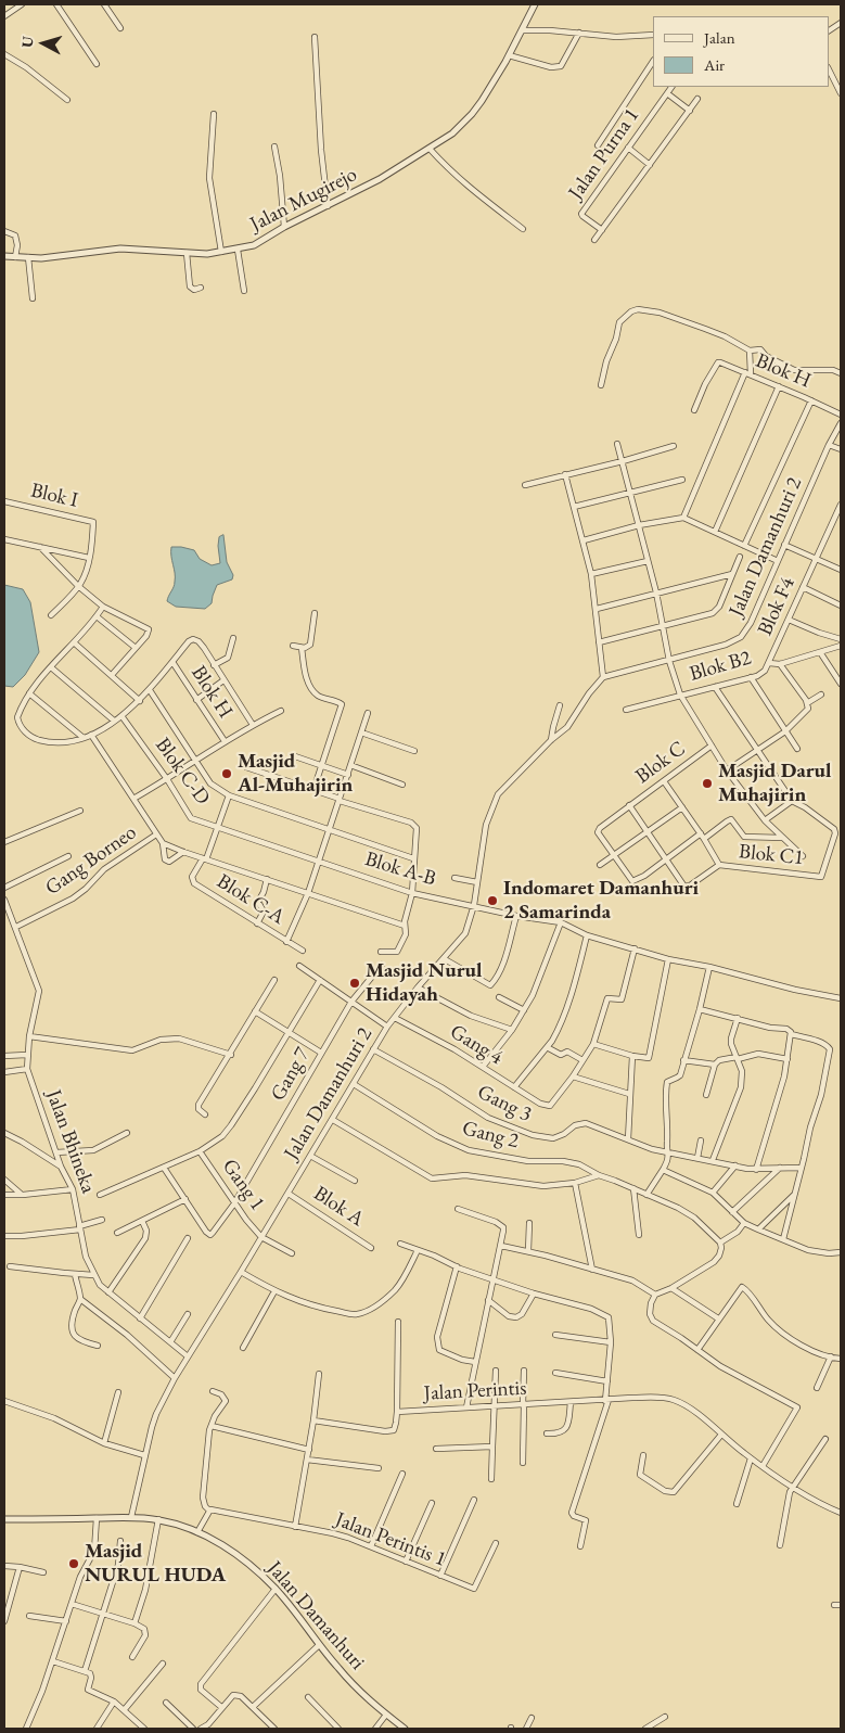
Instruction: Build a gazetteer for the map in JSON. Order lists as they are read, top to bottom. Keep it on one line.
{"streets":{"street":["Jalan Purna 1","Jalan Mugirejo","Blok H","Blok I","Jalan Damanhuri 2","Blok F4","Blok B2","Blok C","Blok C-D","Blok C1","Gang Borneo","Blok A-B","Blok C-A","Gang 4","Gang 7","Gang 3","Gang 2","Jalan Bhineka","Gang 1","Blok A","Jalan Perintis","Jalan Perintis 1","Jalan Damanhuri"]},"crossings":[["Jalan Damanhuri 2","Blok A-B"],["Jalan Damanhuri 2","Gang 4"],["Jalan Damanhuri 2","Gang 3"],["Jalan Damanhuri 2","Gang 2"],["Jalan Damanhuri 2","Jalan Bhineka"],["Jalan Damanhuri 2","Gang 1"],["Jalan Damanhuri 2","Blok A"],["Jalan Damanhuri 2","Jalan Damanhuri"],["Blok F4","Blok B2"],["Blok C-D","Blok A-B"],["Gang Borneo","Jalan Bhineka"],["Gang 7","Gang 1"]],"places":["Masjid Al-Muhajirin","Masjid Darul Muhajirin","Indomaret Damanhuri 2 Samarinda","Masjid Nurul Hidayah","Masjid NURUL HUDA"],"legend":["Jalan","Air"],"north":"left"}
